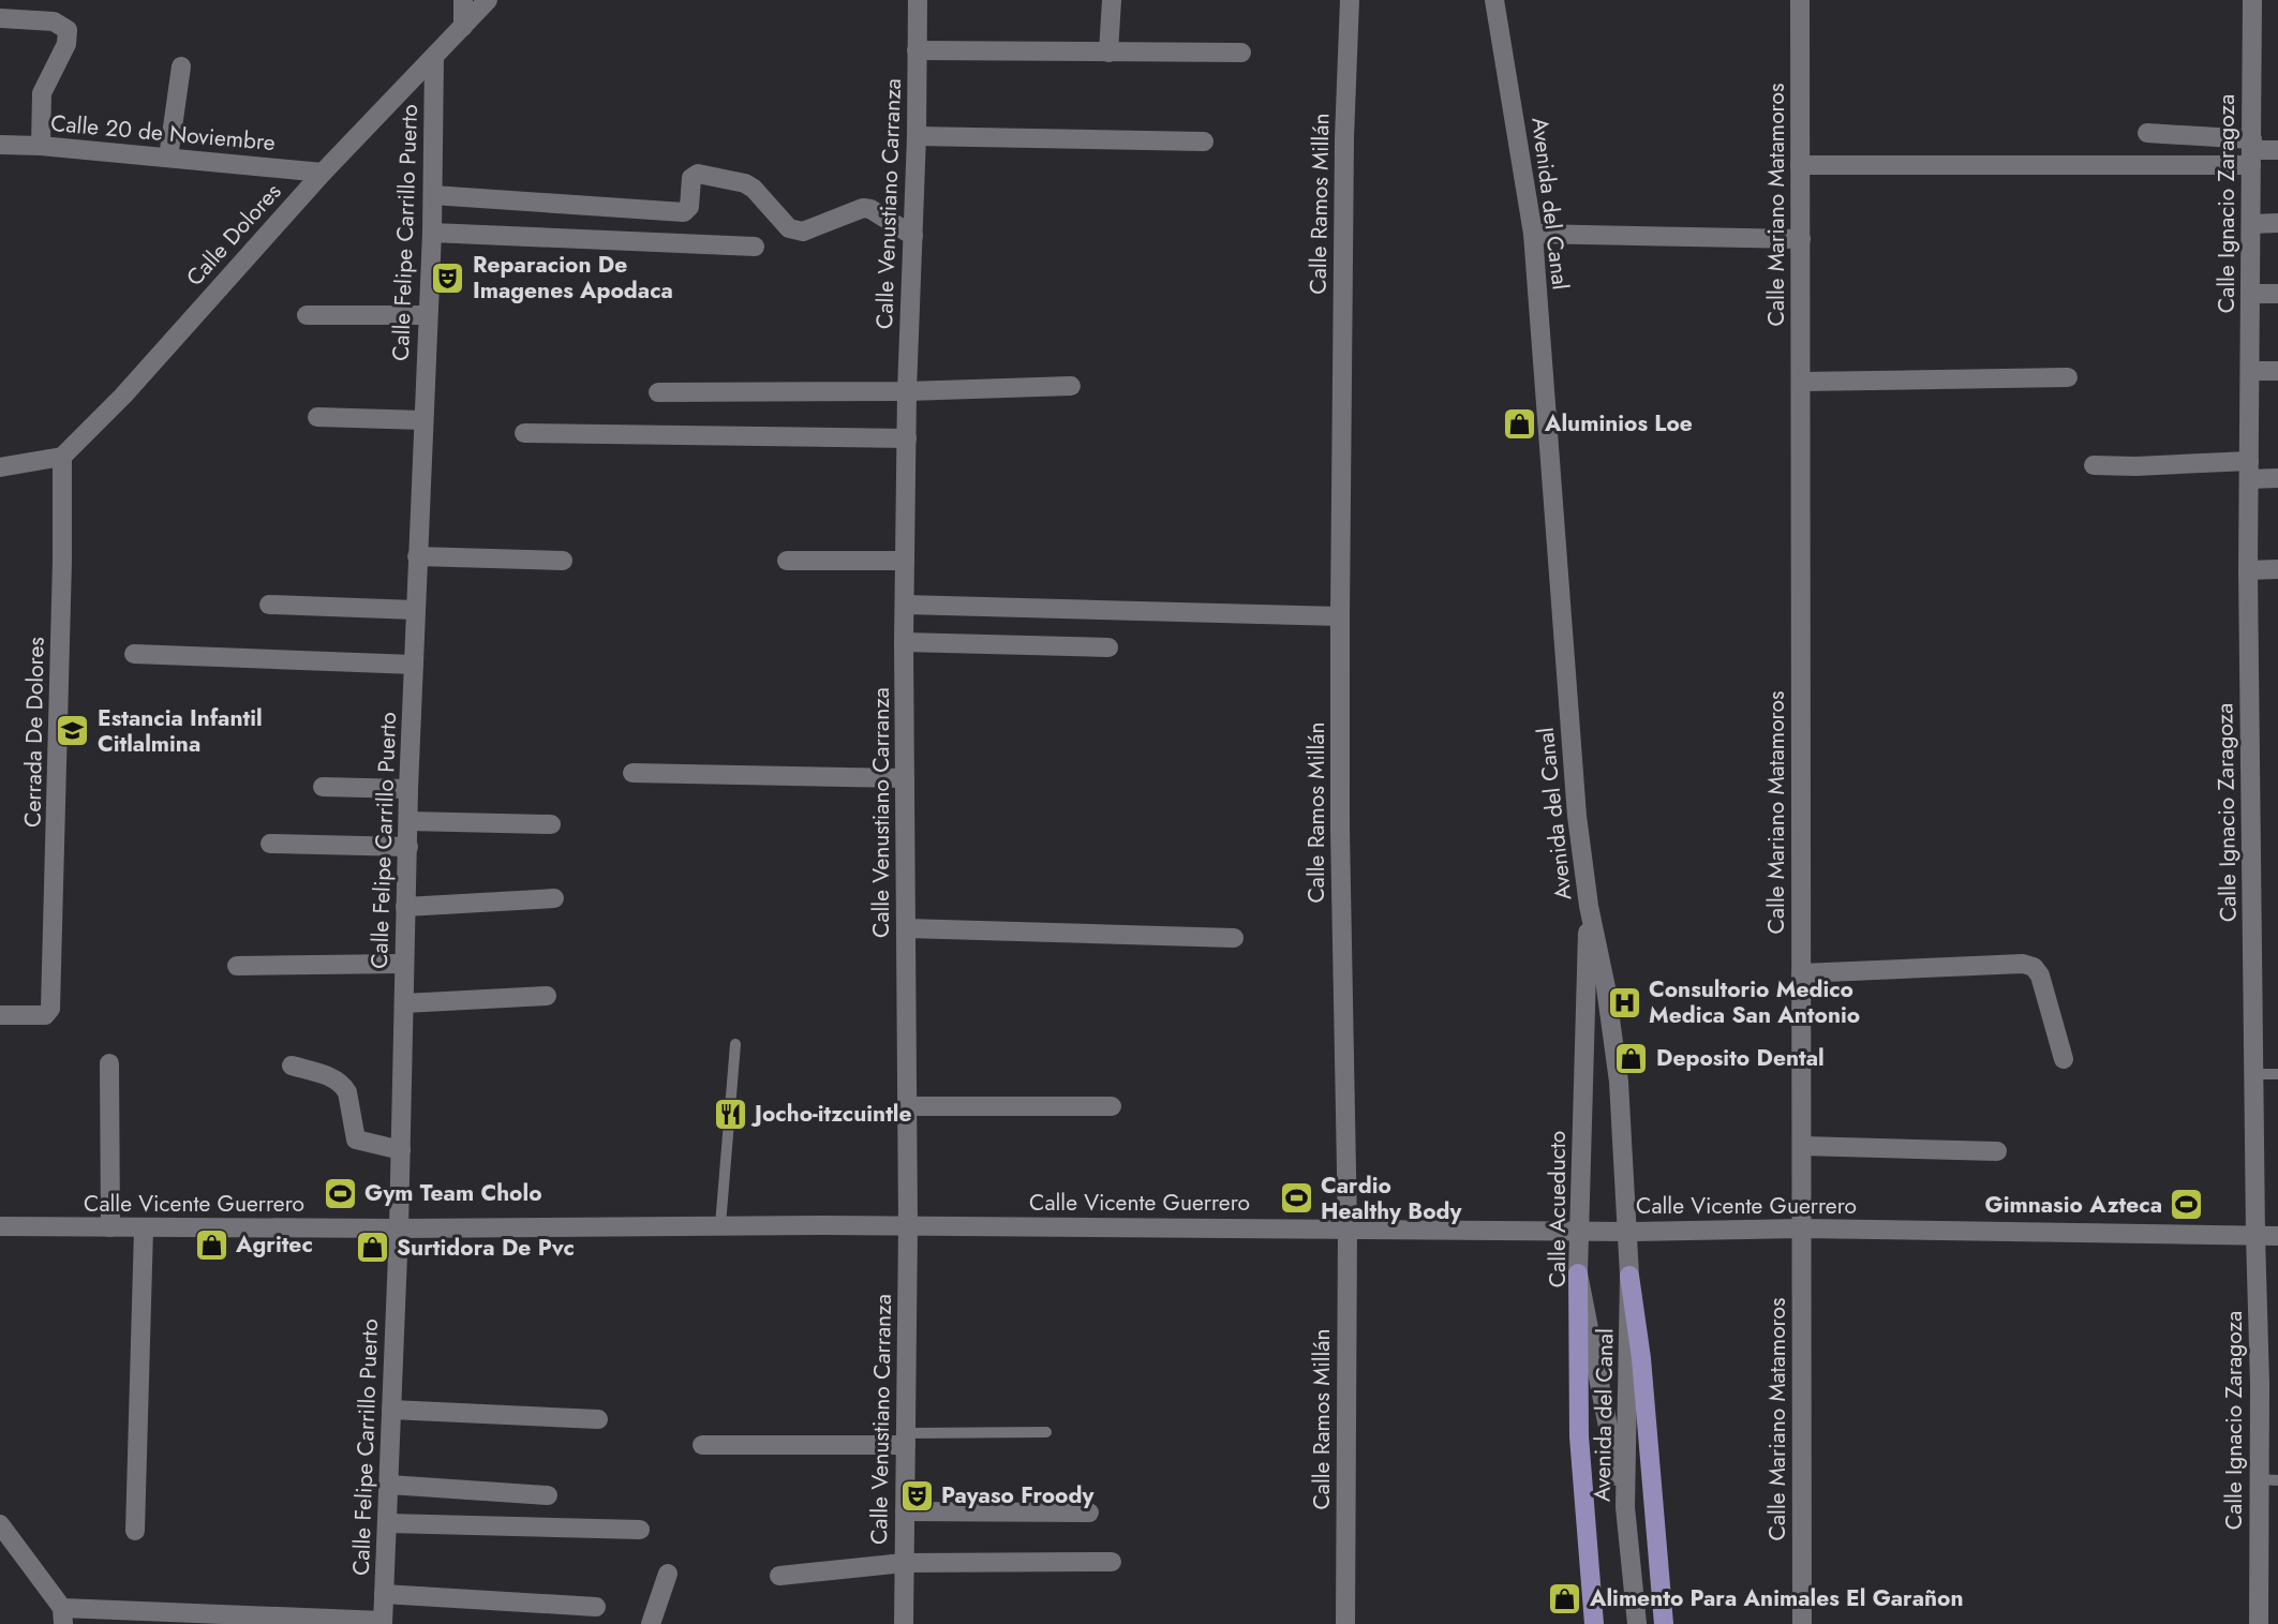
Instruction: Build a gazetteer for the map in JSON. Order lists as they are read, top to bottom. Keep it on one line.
{"streets":{"street":["Calle 20 de Noviembre","Calle Venustiano Carranza","Calle Ramos Millán","Avenida del Canal","Calle Ignacio Zaragoza","Calle Mariano Matamoros","Calle Felipe Carrillo Puerto","Calle Dolores","Cerrada De Dolores","Calle Vicente Guerrero","Calle Acueducto"]},"crossings":[["Calle 20 de Noviembre","Calle Dolores"],["Calle Venustiano Carranza","Calle Vicente Guerrero"],["Calle Ramos Millán","Calle Vicente Guerrero"],["Avenida del Canal","Calle Vicente Guerrero"],["Avenida del Canal","Calle Acueducto"],["Calle Ignacio Zaragoza","Calle Vicente Guerrero"],["Calle Mariano Matamoros","Calle Vicente Guerrero"],["Calle Felipe Carrillo Puerto","Calle Dolores"],["Calle Felipe Carrillo Puerto","Calle Vicente Guerrero"],["Calle Dolores","Cerrada De Dolores"],["Calle Vicente Guerrero","Calle Acueducto"]],"places":{"theatre":["Reparacion De Imagenes Apodaca","Payaso Froody"],"shop":["Aluminios Loe","Deposito Dental","Agritec","Surtidora De Pvc","Alimento Para Animales El Garañon"],"school or university":["Estancia Infantil Citlalmina"],"hospital":["Consultorio Medico Medica San Antonio"],"restaurant":["Jocho-itzcuintle"],"sports":["Gym Team Cholo","Cardio Healthy Body","Gimnasio Azteca"]}}
